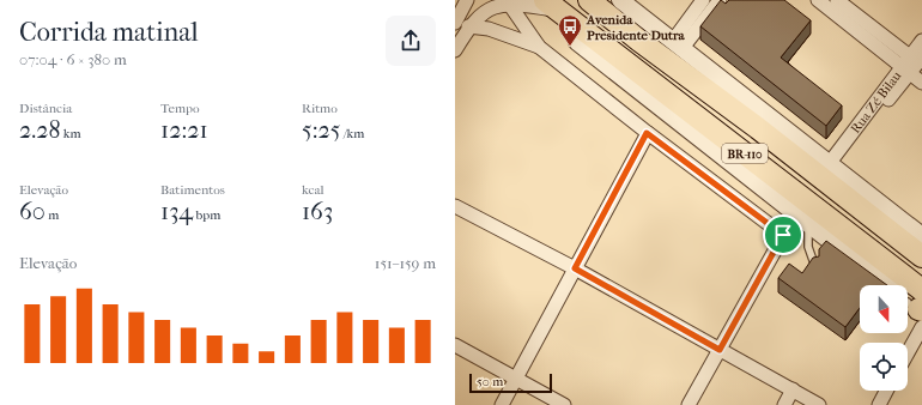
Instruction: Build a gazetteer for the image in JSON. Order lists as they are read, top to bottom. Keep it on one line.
{"streets":{"main road":["BR-110"],"street":["Rua Zé Bilau"]},"places":{"bus stop":["Avenida Presidente Dutra"]},"scale_bar":"50 m","north":"bottom","page":{"heading":["Corrida matinal","07:04 · 6 × 380 m"],"stats":[["Distância","2.28 km"],["Tempo","12:21"],["Ritmo","5:25 /km"],["Elevação","60 m"],["Batimentos","134 bpm"],["kcal","163"]],"chart":["Elevação","151–159 m"],"scale":"50 m"}}
